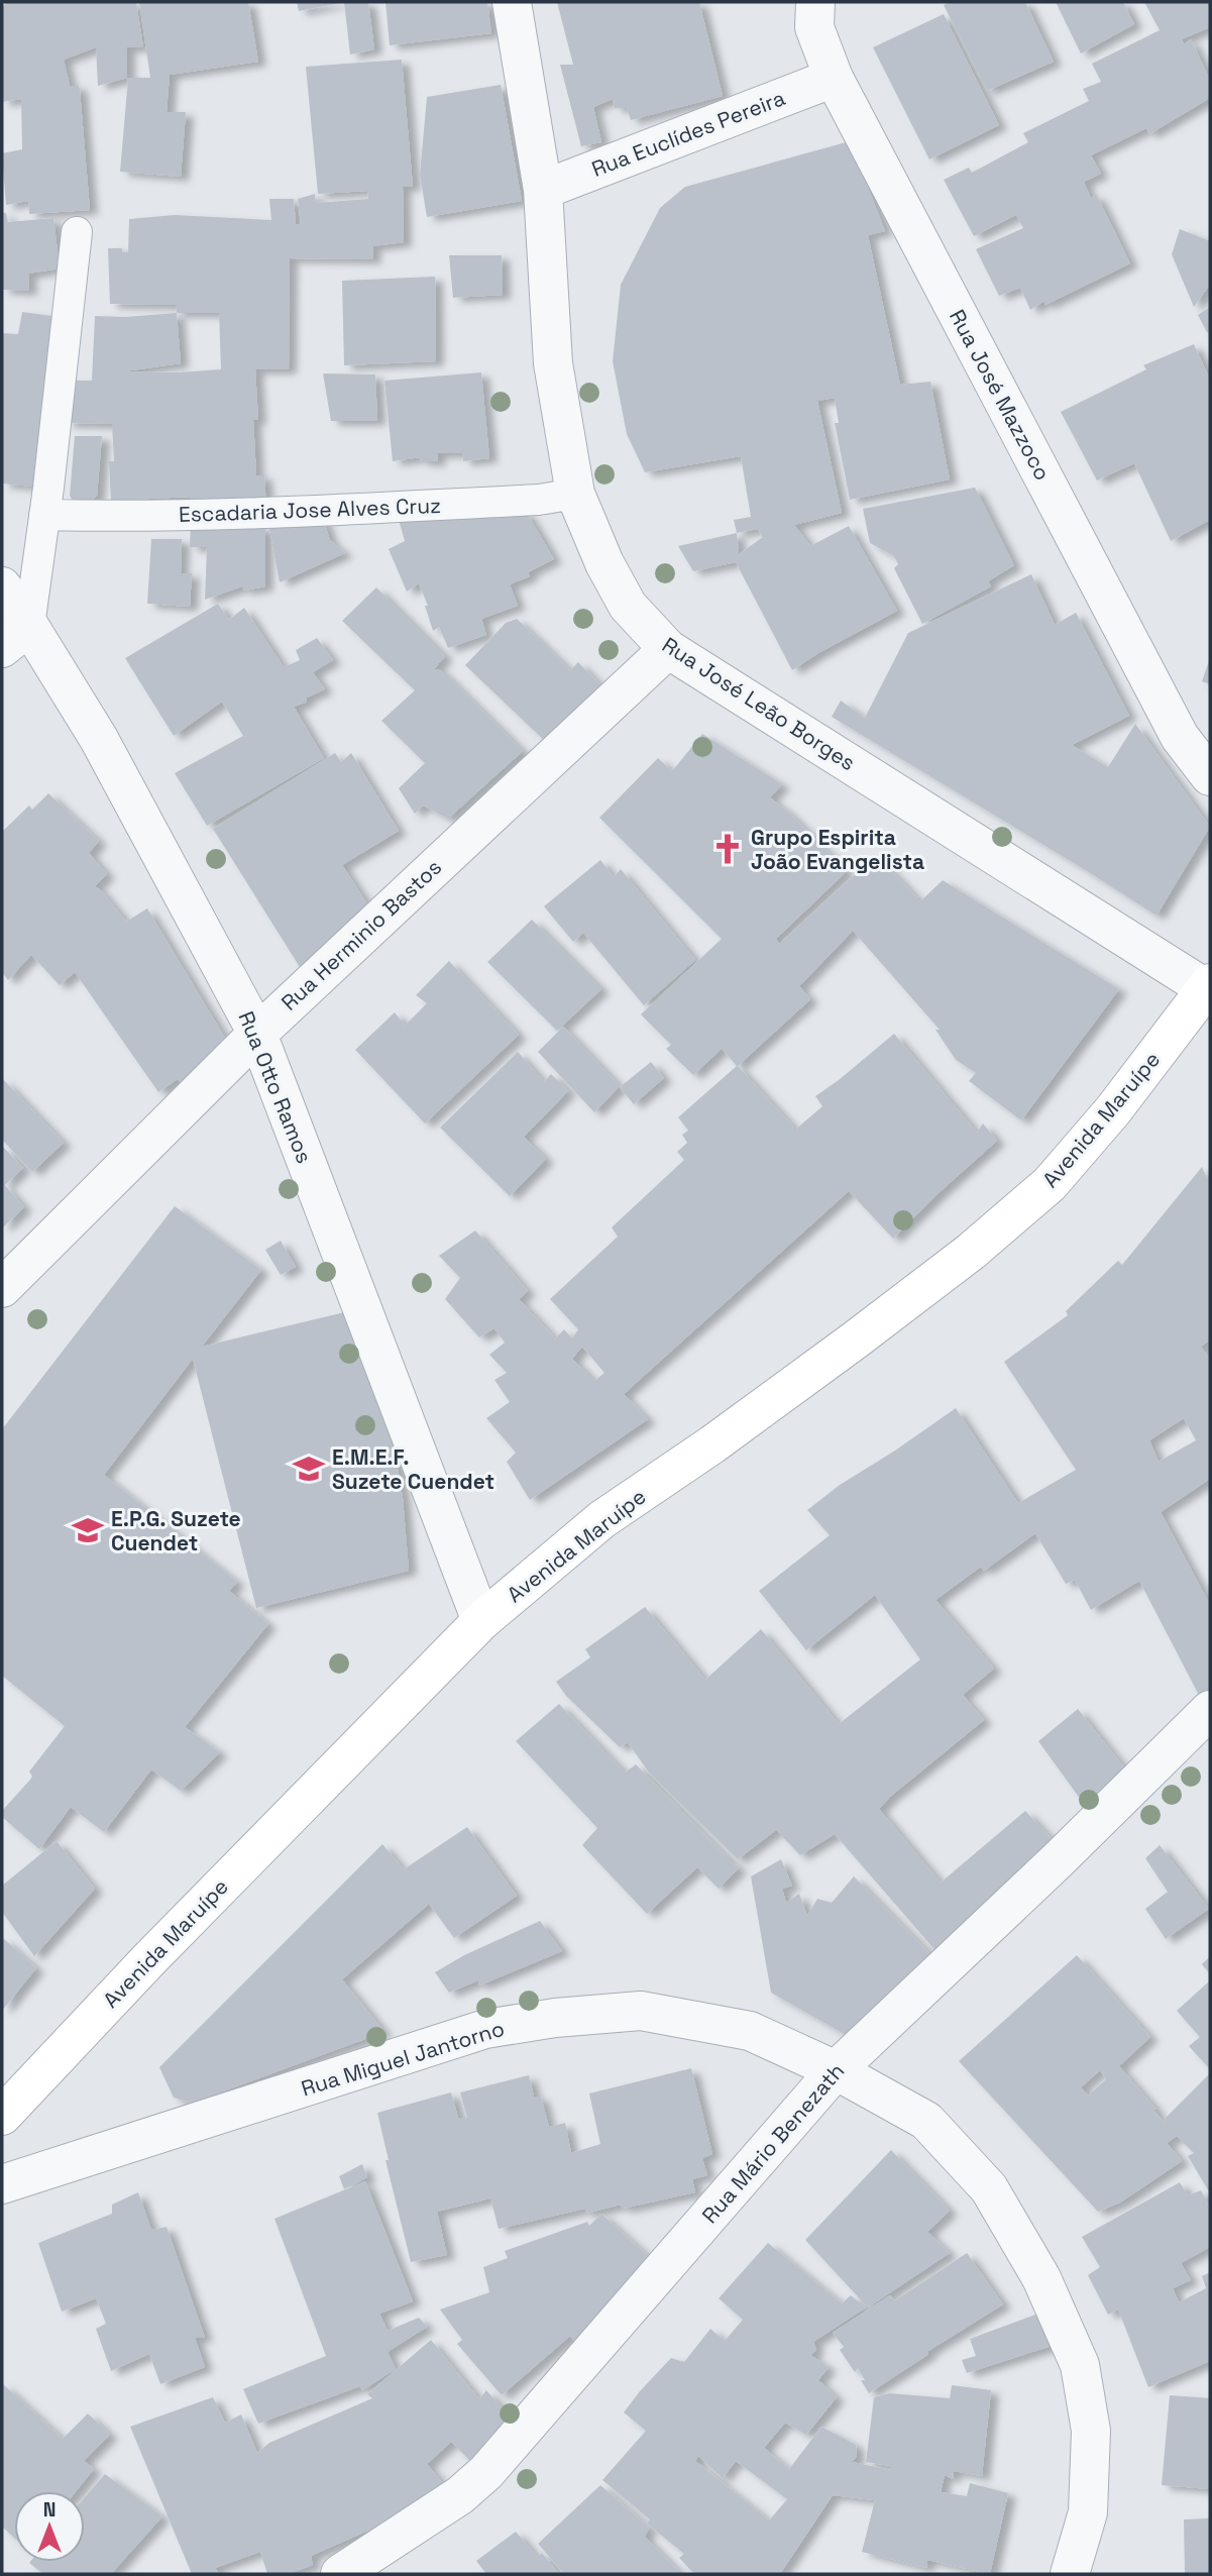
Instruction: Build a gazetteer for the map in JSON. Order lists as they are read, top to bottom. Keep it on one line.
{"streets":{"main road":["Avenida Maruípe"],"street":["Rua Euclídes Pereira","Rua José Mazzoco","Rua José Leão Borges","Rua Herminio Bastos","Rua Otto Ramos","Rua Miguel Jantorno","Rua Mário Benezath"],"lane":["Escadaria Jose Alves Cruz"]},"crossings":[["Rua Euclídes Pereira","Rua José Mazzoco"],["Rua Euclídes Pereira","Rua José Leão Borges"],["Escadaria Jose Alves Cruz","Rua José Leão Borges"],["Rua José Leão Borges","Rua Herminio Bastos"],["Rua José Leão Borges","Avenida Maruípe"],["Rua Herminio Bastos","Rua Otto Ramos"],["Rua Otto Ramos","Avenida Maruípe"],["Rua Miguel Jantorno","Rua Mário Benezath"]],"places":{"church":["Grupo Espirita João Evangelista"],"school or university":["E.M.E.F. Suzete Cuendet","E.P.G. Suzete Cuendet"]},"north":"top"}
